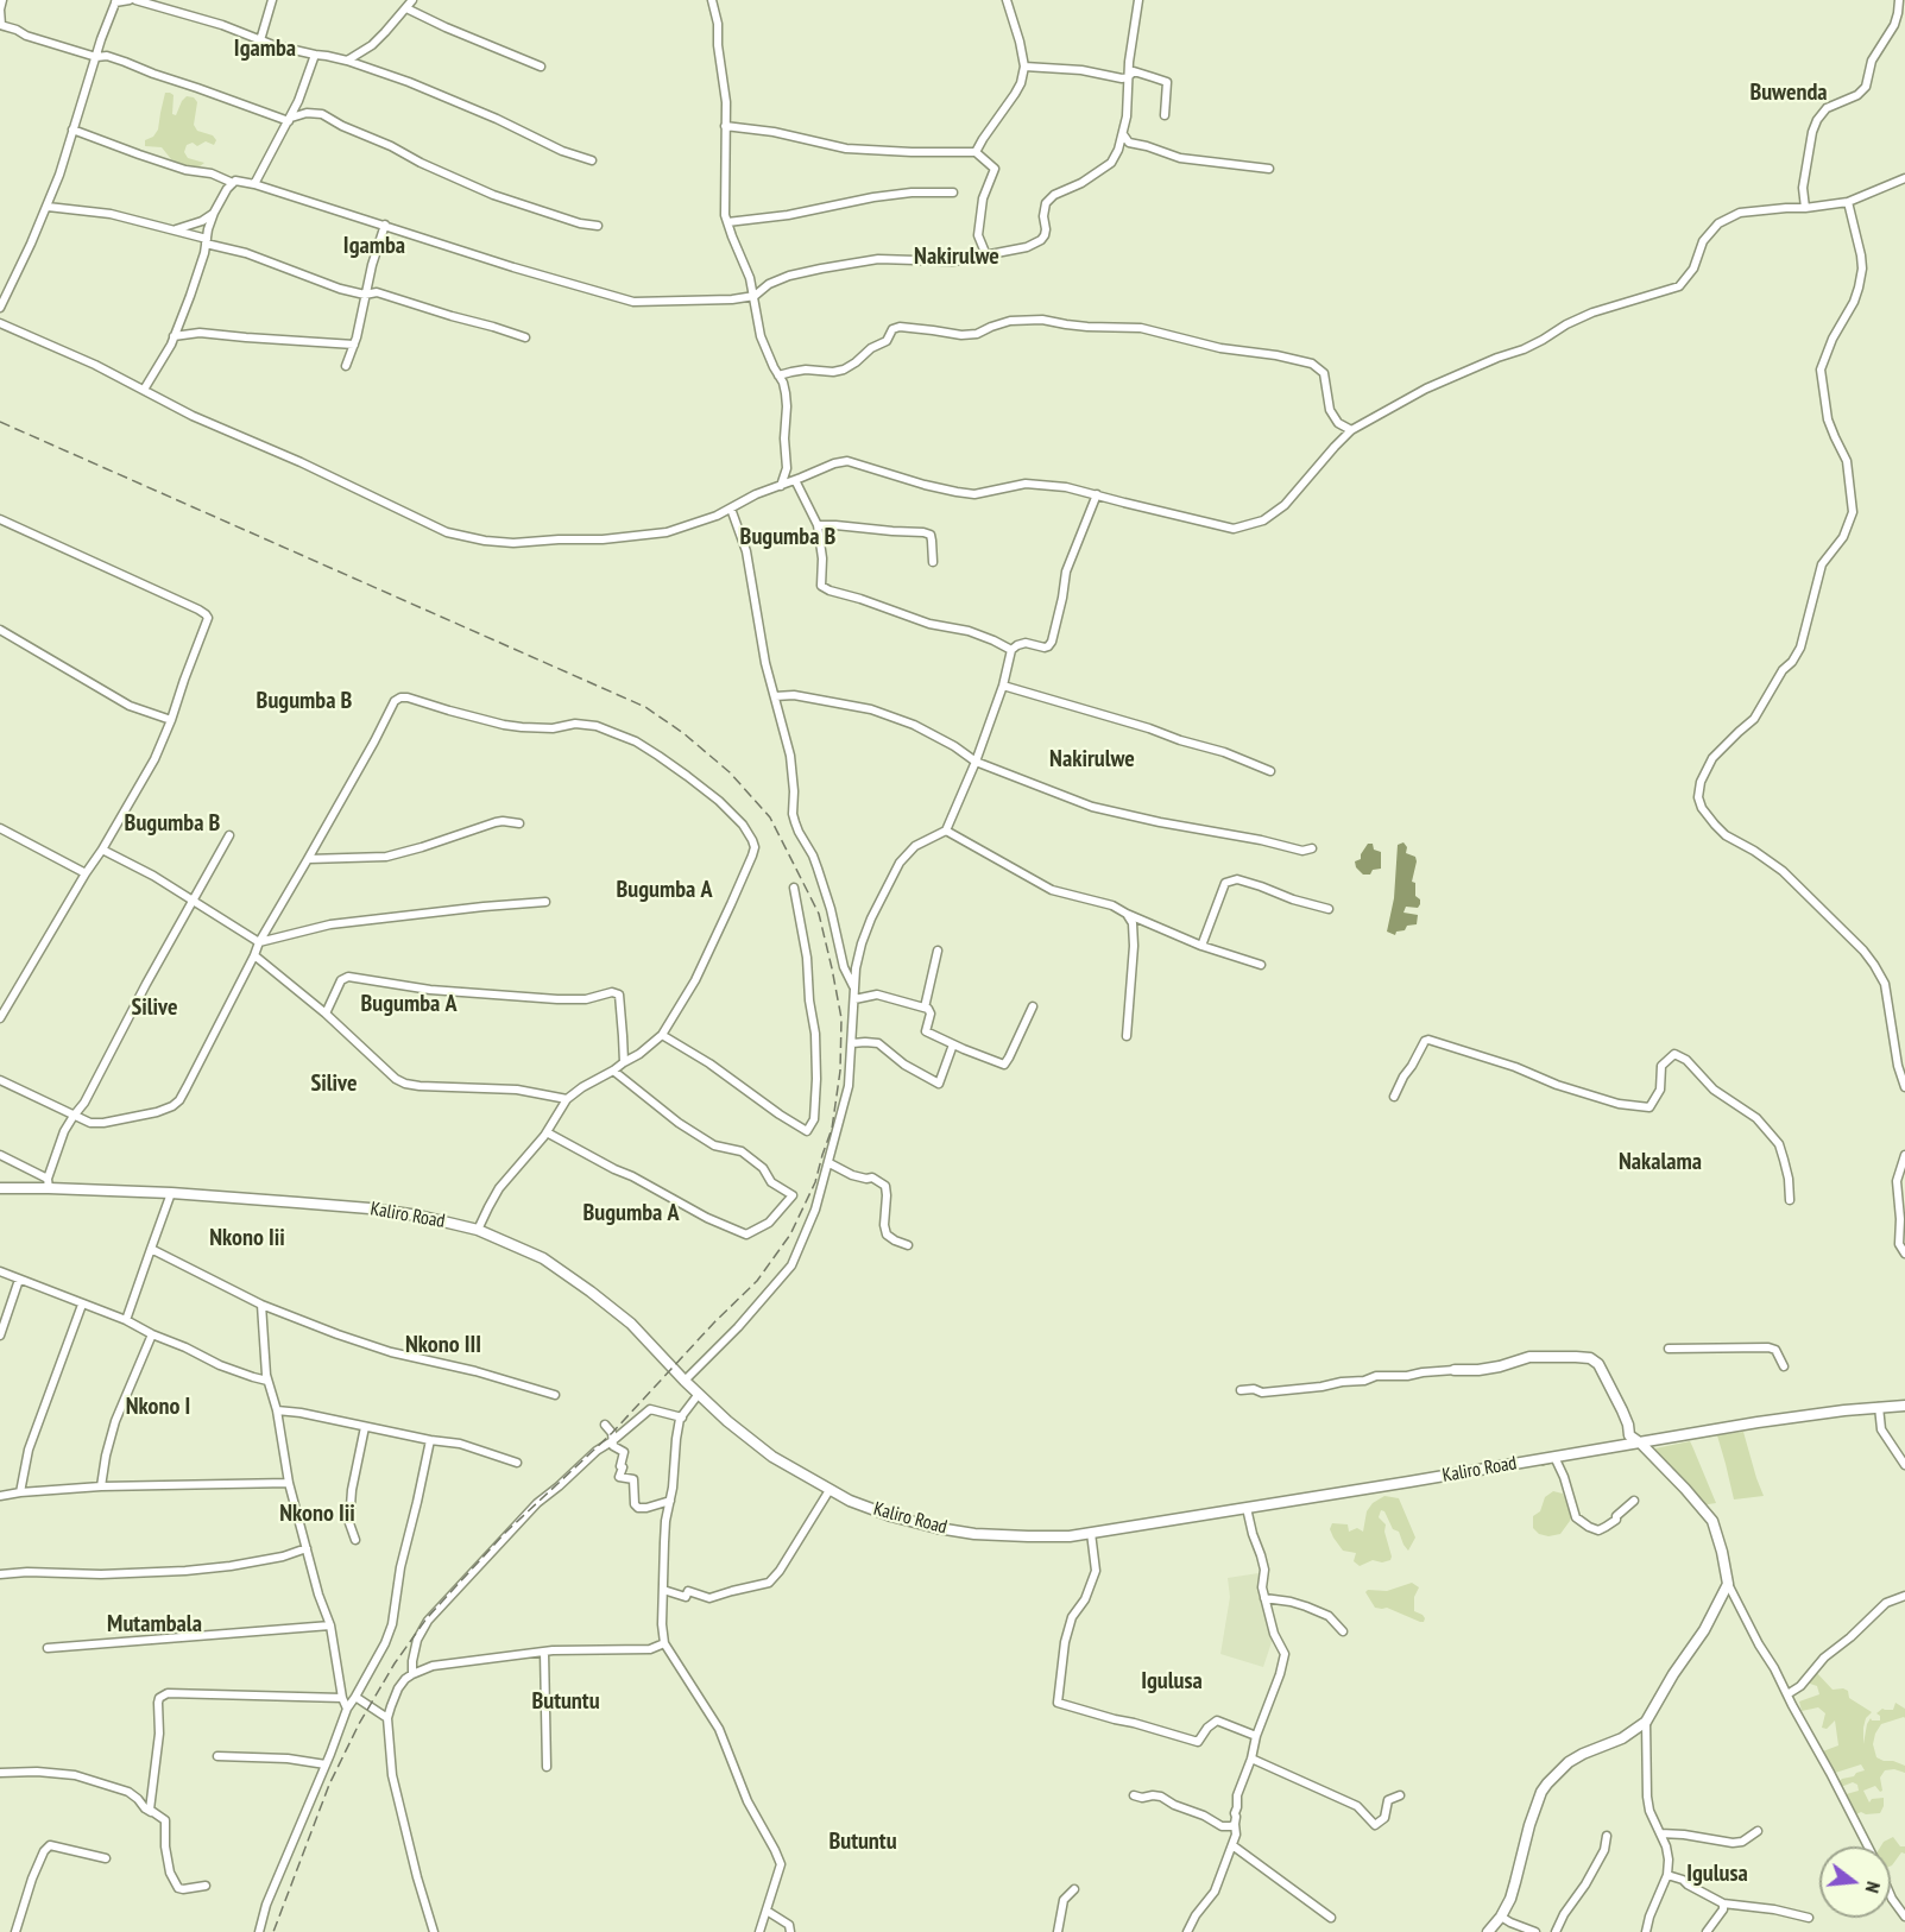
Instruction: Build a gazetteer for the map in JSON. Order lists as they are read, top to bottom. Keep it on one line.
{"streets":{"main road":["Kaliro Road"]},"districts":["Igamba","Buwenda","Igamba","Nakirulwe","Bugumba B","Bugumba B","Nakirulwe","Bugumba B","Bugumba A","Bugumba A","Silive","Silive","Nakalama","Bugumba A","Nkono Iii","Nkono III","Nkono I","Nkono Iii","Mutambala","Igulusa","Butuntu","Butuntu","Igulusa"],"north":"right"}
